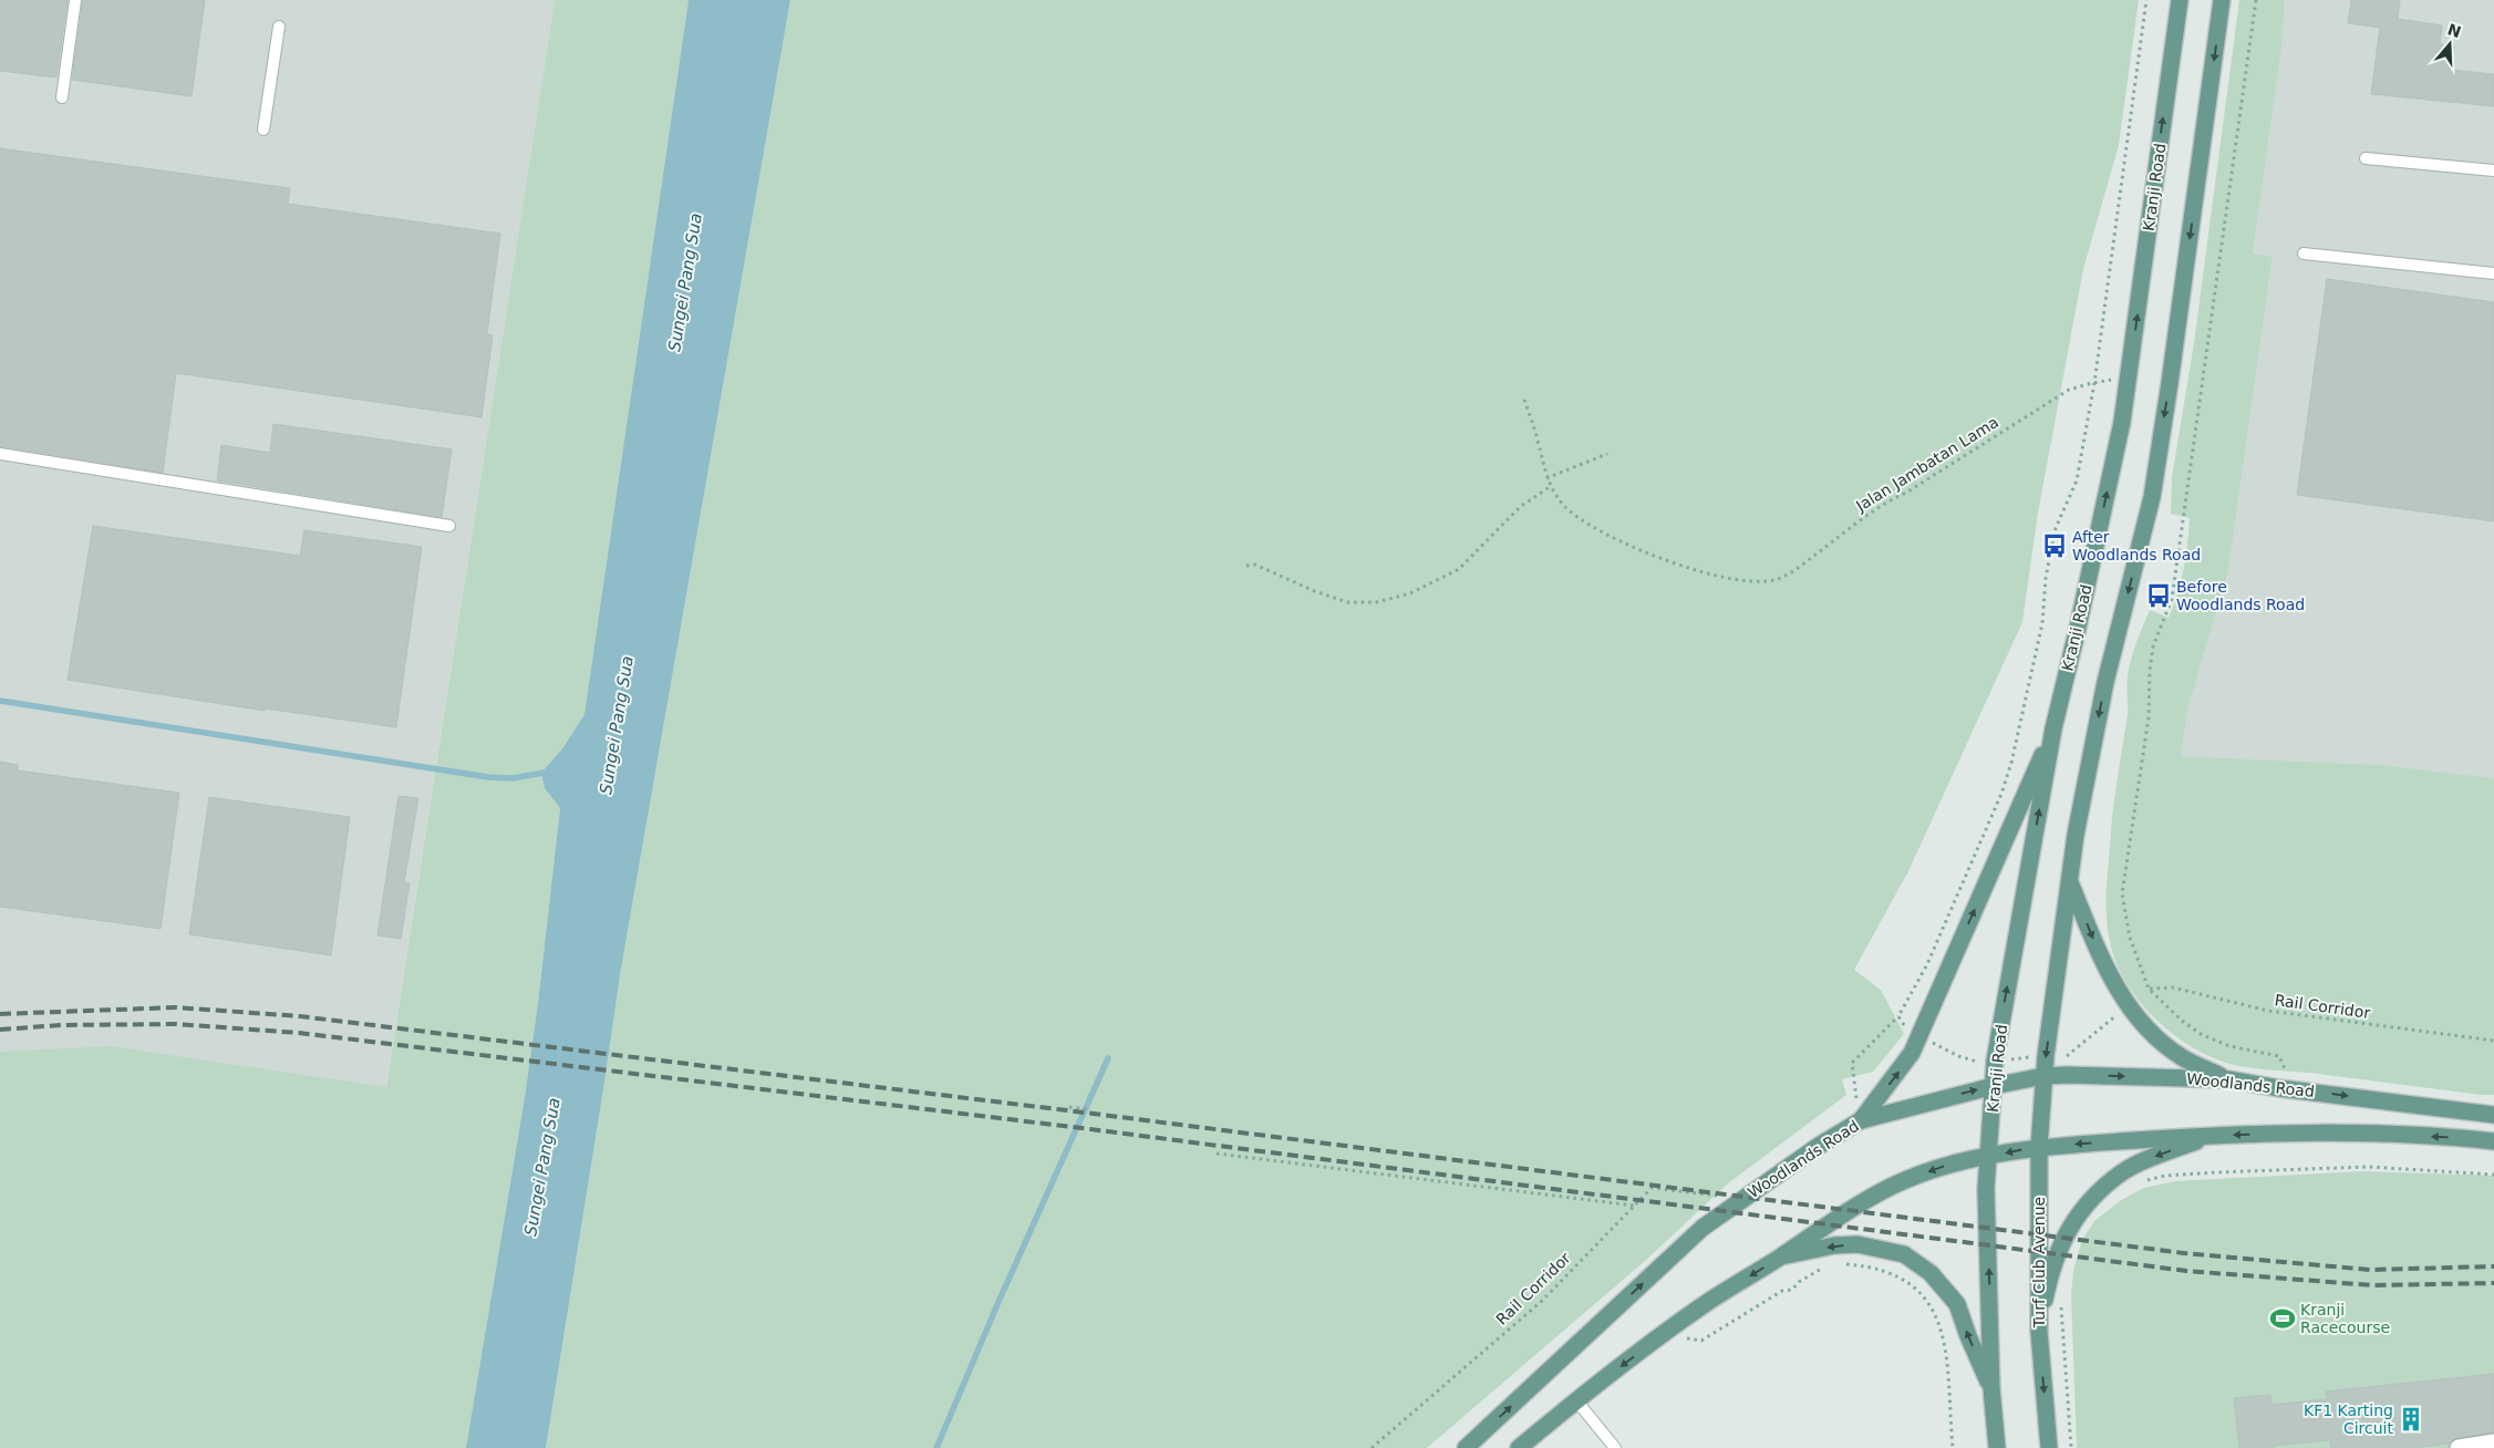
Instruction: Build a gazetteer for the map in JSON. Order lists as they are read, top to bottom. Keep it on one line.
{"streets":{"main road":["Kranji Road","Woodlands Road","Turf Club Avenue"],"path":["Jalan Jambatan Lama","Rail Corridor"]},"crossings":[["Kranji Road","Jalan Jambatan Lama"],["Kranji Road","Woodlands Road"],["Woodlands Road","Turf Club Avenue"]],"water":["Sungei Pang Sua"],"places":{"bus stop":["After Woodlands Road","Before Woodlands Road"],"sports":["Kranji Racecourse"],"building":["KF1 Karting Circuit"]},"north":"top"}
